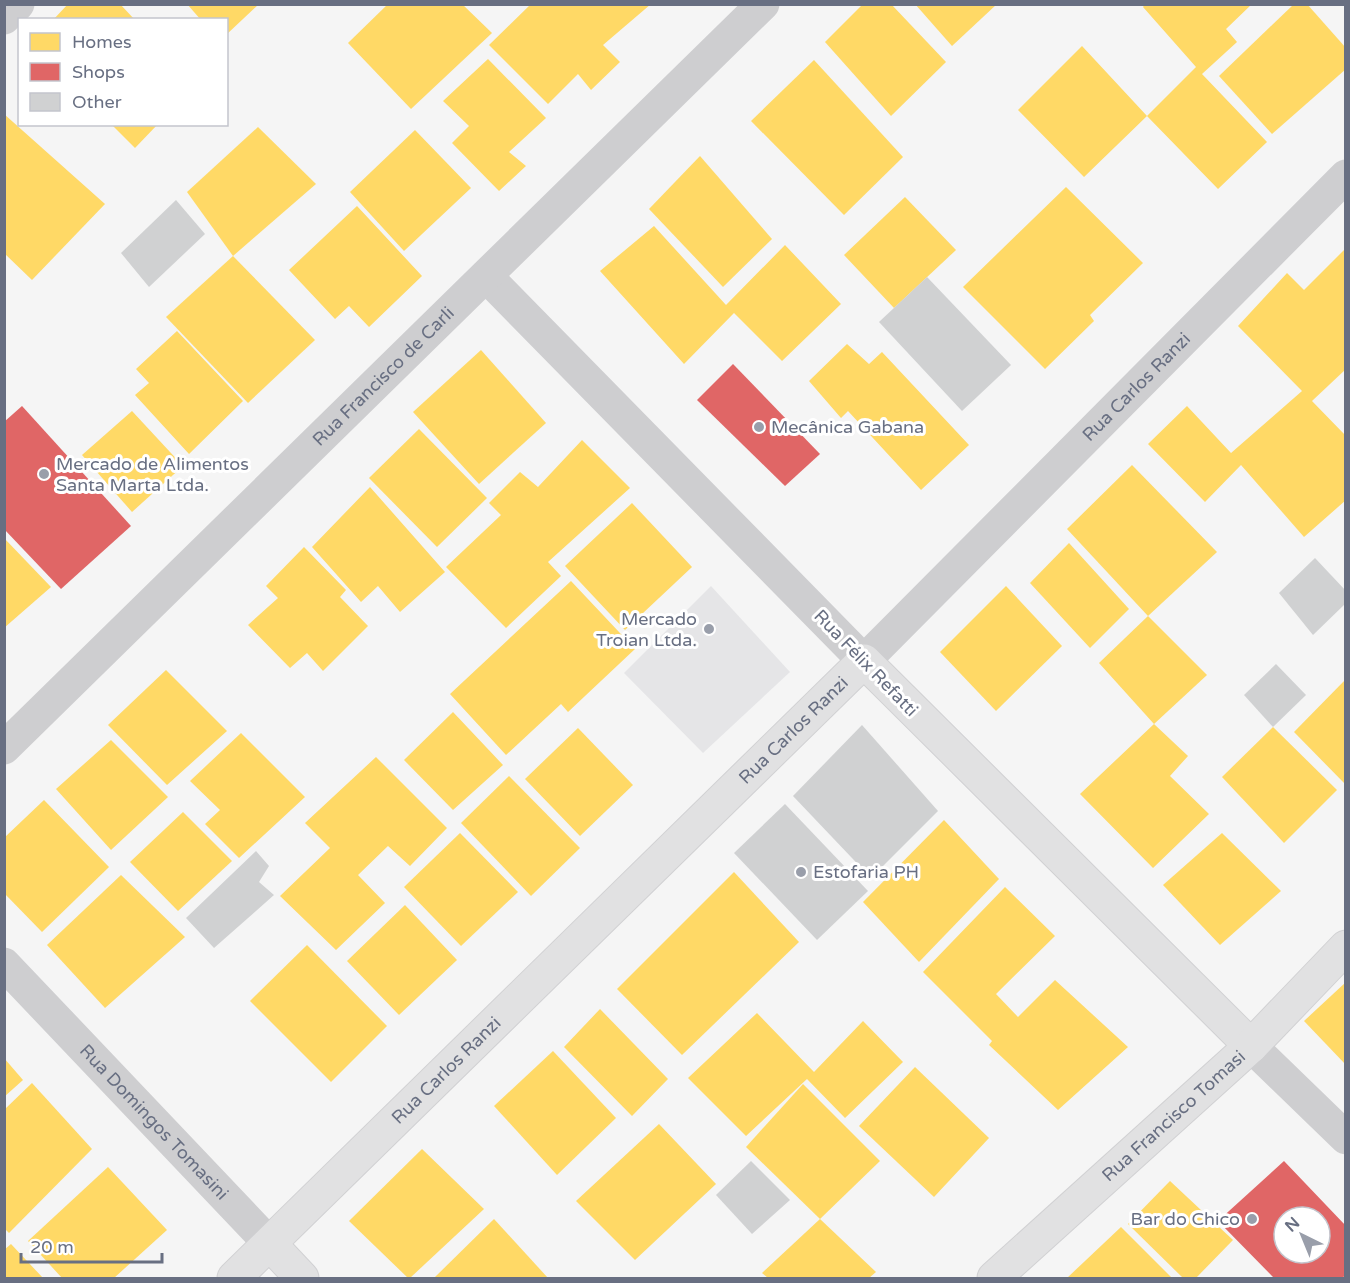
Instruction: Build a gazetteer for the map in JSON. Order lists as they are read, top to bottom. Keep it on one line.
{"streets":{"main road":["Rua Carlos Ranzi","Rua Félix Refatti","Rua Francisco Tomasi","Rua Domingos Tomasini"],"street":["Rua Francisco de Carli"]},"crossings":[["Rua Francisco de Carli","Rua Félix Refatti"],["Rua Carlos Ranzi","Rua Félix Refatti"],["Rua Carlos Ranzi","Rua Domingos Tomasini"],["Rua Félix Refatti","Rua Francisco Tomasi"]],"places":["Mecânica Gabana","Mercado de Alimentos Santa Marta Ltda.","Mercado Troian Ltda.","Estofaria PH","Bar do Chico"],"legend":["Homes","Shops","Other"],"scale_bar":"20 m","north":"top left"}
